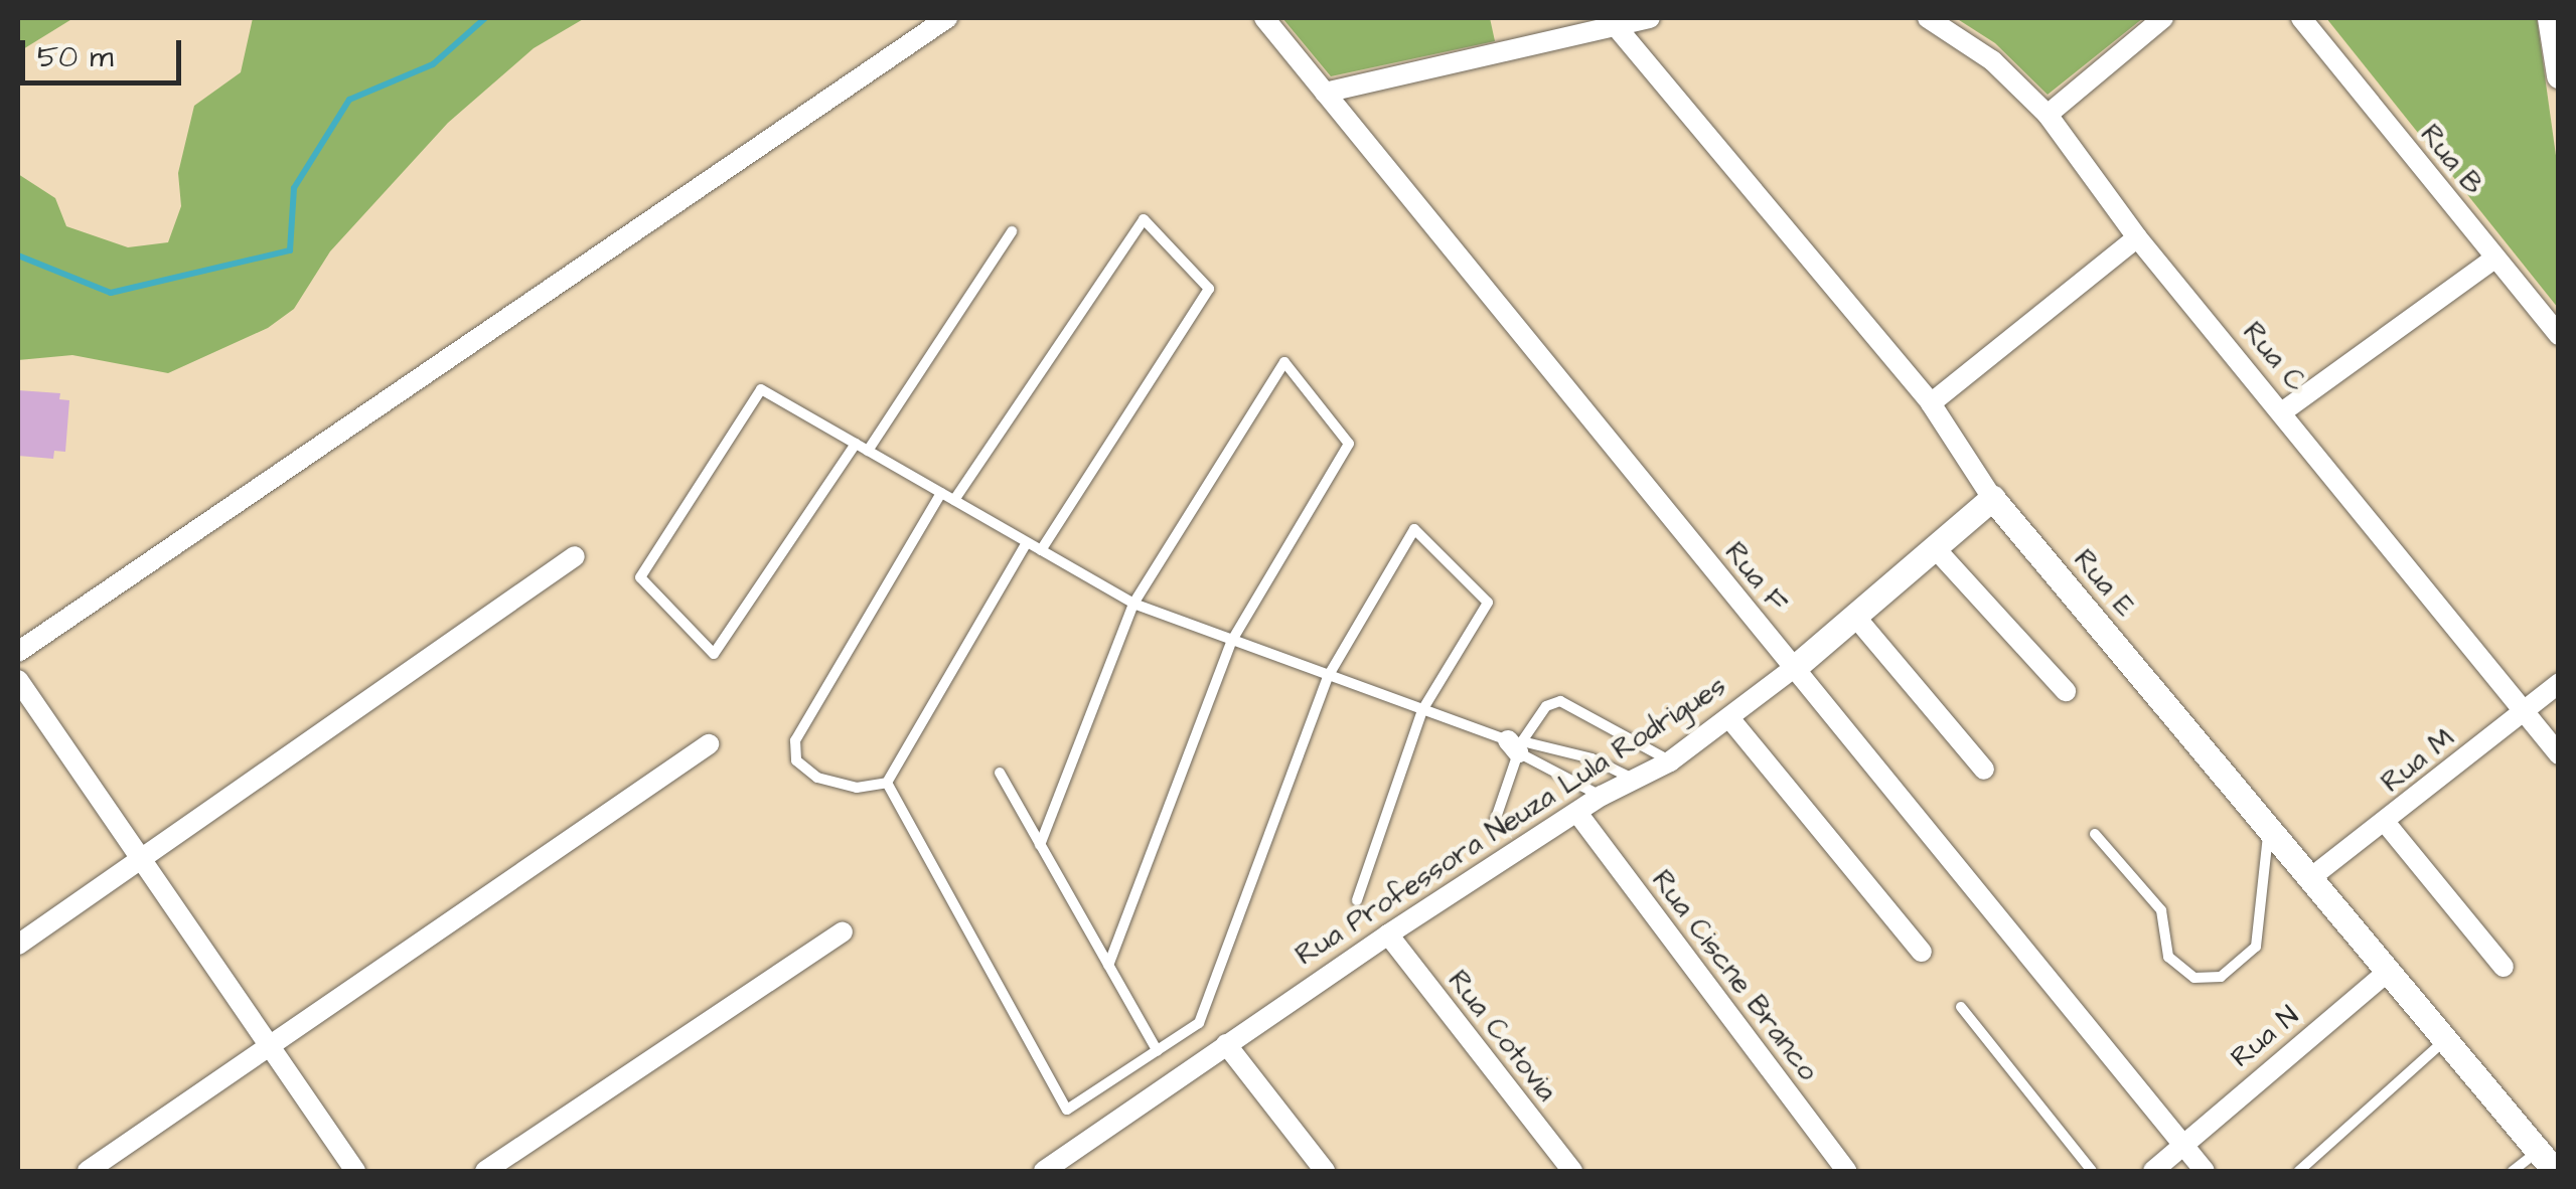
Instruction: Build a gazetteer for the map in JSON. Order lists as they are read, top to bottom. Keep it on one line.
{"streets":{"street":["Rua B","Rua C","Rua F","Rua E","Rua M","Rua Professora Neuza Lula Rodrigues","Rua Ciscne Branco","Rua Cotovia","Rua N"]},"crossings":[["Rua C","Rua M"],["Rua F","Rua Professora Neuza Lula Rodrigues"],["Rua F","Rua N"],["Rua E","Rua M"],["Rua E","Rua Professora Neuza Lula Rodrigues"],["Rua E","Rua N"],["Rua Professora Neuza Lula Rodrigues","Rua Ciscne Branco"],["Rua Professora Neuza Lula Rodrigues","Rua Cotovia"]],"scale_bar":"50 m"}
